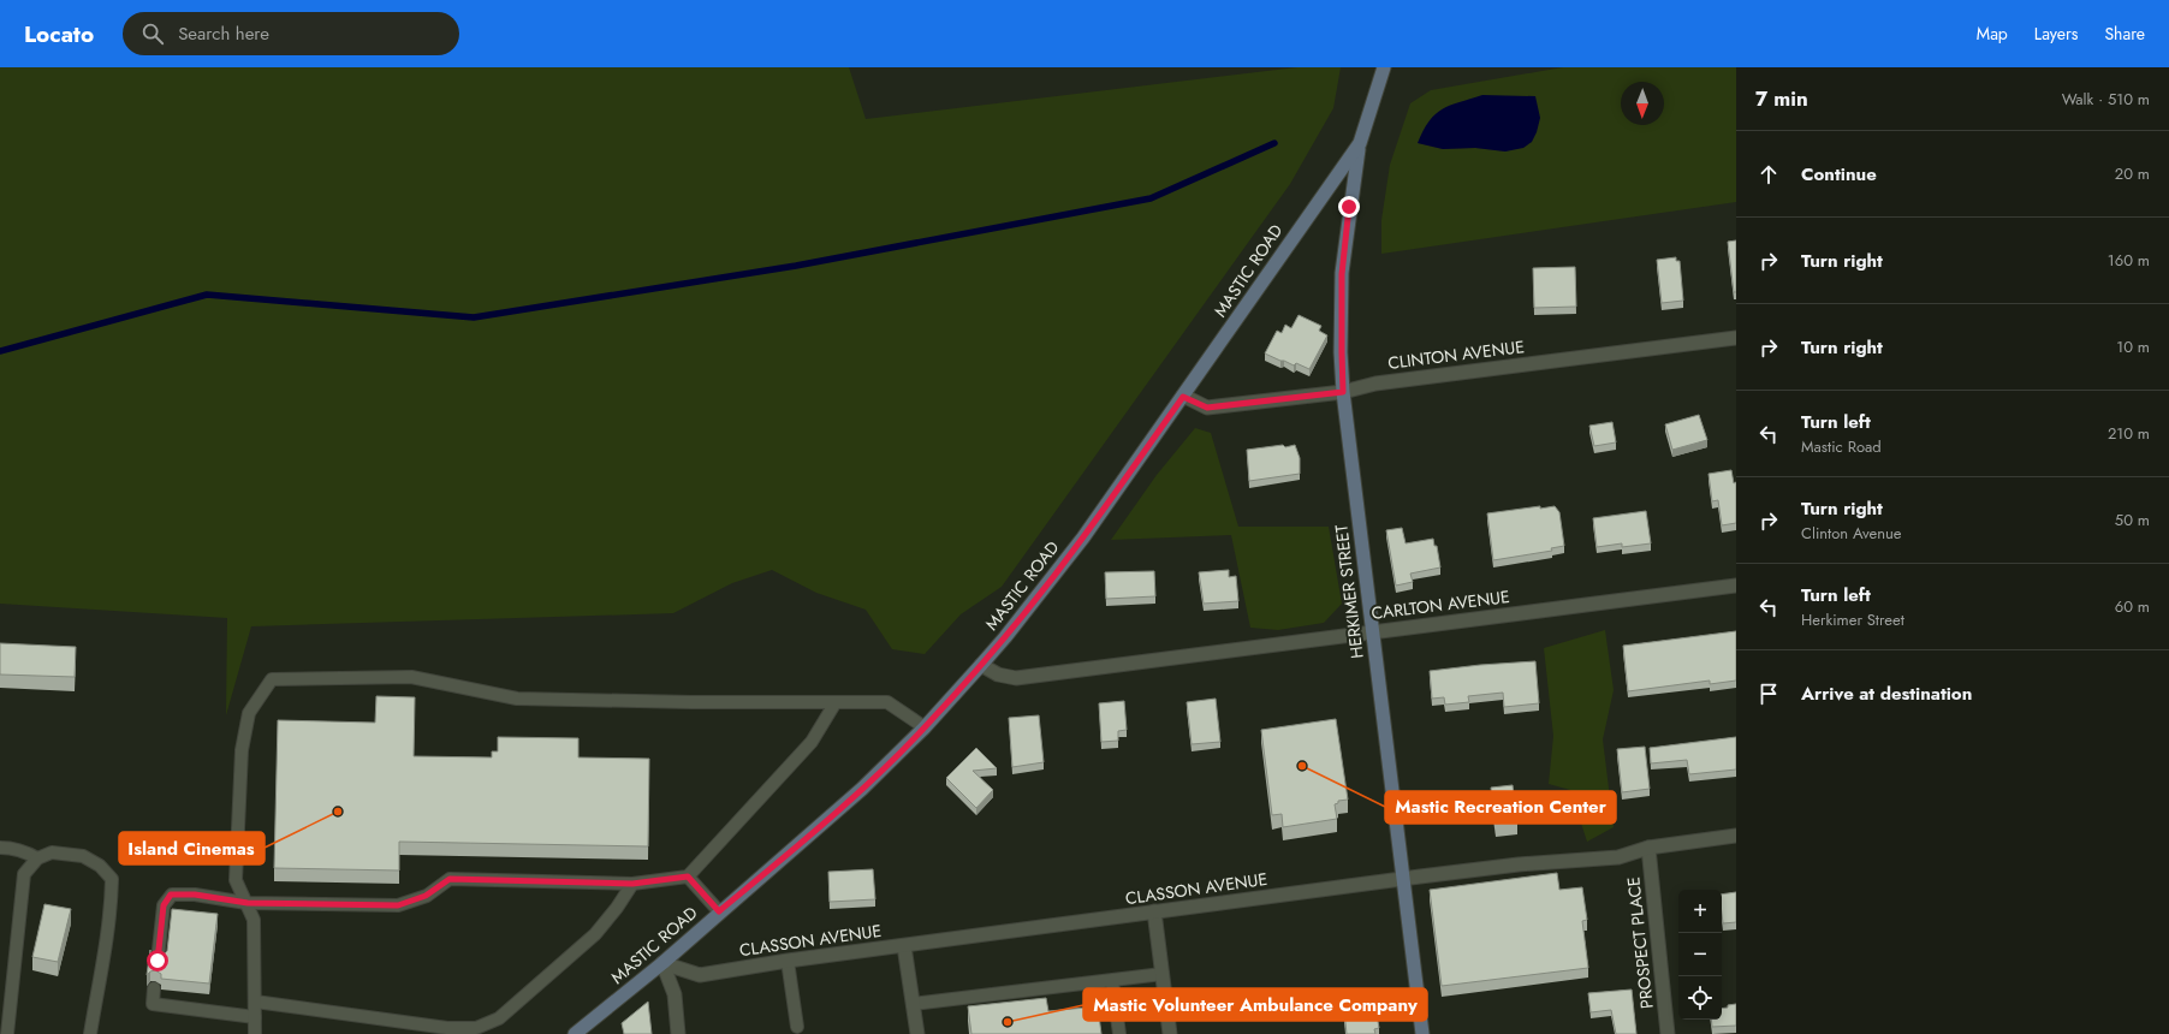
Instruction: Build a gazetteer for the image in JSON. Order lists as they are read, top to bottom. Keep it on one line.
{"streets":{"main road":["MASTIC ROAD","HERKIMER STREET"],"street":["CLINTON AVENUE","CARLTON AVENUE","CLASSON AVENUE","PROSPECT PLACE"]},"crossings":[["MASTIC ROAD","CLINTON AVENUE"],["MASTIC ROAD","HERKIMER STREET"],["MASTIC ROAD","CARLTON AVENUE"],["MASTIC ROAD","CLASSON AVENUE"],["CLINTON AVENUE","HERKIMER STREET"],["HERKIMER STREET","CARLTON AVENUE"],["HERKIMER STREET","CLASSON AVENUE"],["CLASSON AVENUE","PROSPECT PLACE"]],"places":["Mastic Recreation Center","Island Cinemas","Mastic Volunteer Ambulance Company"],"north":"bottom","page":{"header":"Locato","search":"Search here","nav":["Map","Layers","Share"],"heading":["7 min","Walk · 510 m"],"list":[["Continue","20 m"],["Turn right","160 m"],["Turn right","10 m"],["Turn left","Mastic Road","210 m"],["Turn right","Clinton Avenue","50 m"],["Turn left","Herkimer Street","60 m"],"Arrive at destination"],"map_buttons":["+","−"]}}
